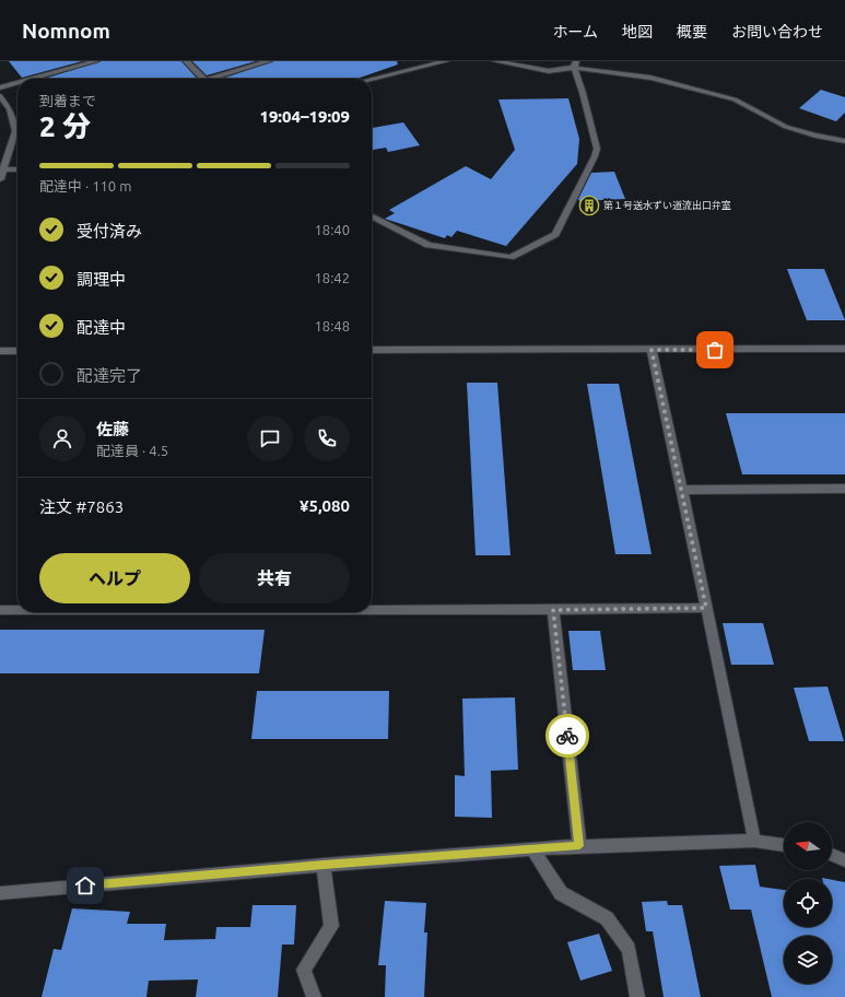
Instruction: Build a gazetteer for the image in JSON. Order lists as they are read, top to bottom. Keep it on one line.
{"places":{"building":["第１号送水ずい道流出口弁室"]},"north":"left","page":{"header":"Nomnom","nav":["ホーム","地図","概要","お問い合わせ"],"heading":["2 分","到着まで","19:04–19:09"],"panel":["佐藤","配達員 · 4.5","注文 #7863","¥5,080"],"bar":"配達中 · 110 m","list":[["受付済み","18:40"],["調理中","18:42"],["配達中","18:48"],"配達完了"],"buttons":["ヘルプ","共有"]}}
